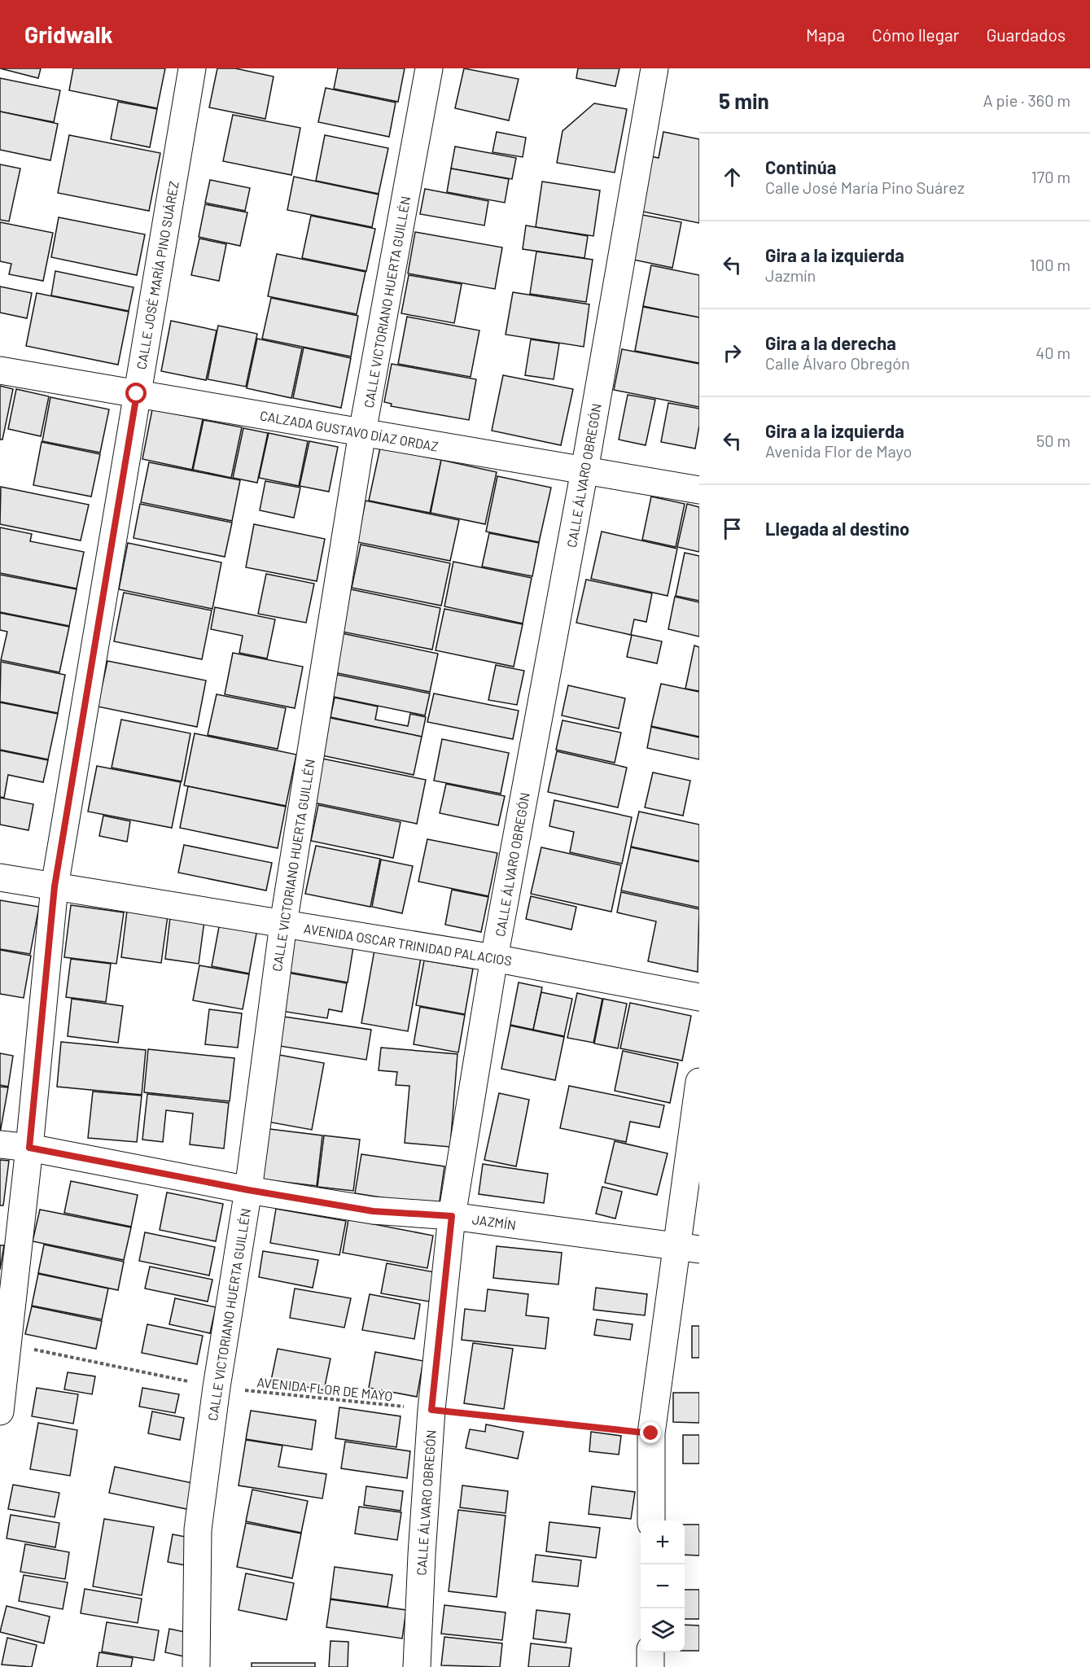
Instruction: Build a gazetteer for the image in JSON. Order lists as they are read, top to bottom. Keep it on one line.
{"streets":{"street":["CALLE JOSÉ MARÍA PINO SUÁREZ","CALLE VICTORIANO HUERTA GUILLÉN","CALZADA GUSTAVO DÍAZ ORDAZ","CALLE ÁLVARO OBREGÓN","AVENIDA OSCAR TRINIDAD PALACIOS","JAZMÍN"],"path":["AVENIDA FLOR DE MAYO"]},"crossings":[["CALLE JOSÉ MARÍA PINO SUÁREZ","CALZADA GUSTAVO DÍAZ ORDAZ"],["CALLE JOSÉ MARÍA PINO SUÁREZ","AVENIDA OSCAR TRINIDAD PALACIOS"],["CALLE JOSÉ MARÍA PINO SUÁREZ","JAZMÍN"],["CALLE JOSÉ MARÍA PINO SUÁREZ","AVENIDA FLOR DE MAYO"],["CALLE VICTORIANO HUERTA GUILLÉN","CALZADA GUSTAVO DÍAZ ORDAZ"],["CALLE VICTORIANO HUERTA GUILLÉN","AVENIDA OSCAR TRINIDAD PALACIOS"],["CALLE VICTORIANO HUERTA GUILLÉN","JAZMÍN"],["CALLE VICTORIANO HUERTA GUILLÉN","AVENIDA FLOR DE MAYO"],["CALZADA GUSTAVO DÍAZ ORDAZ","CALLE ÁLVARO OBREGÓN"],["CALLE ÁLVARO OBREGÓN","AVENIDA OSCAR TRINIDAD PALACIOS"],["CALLE ÁLVARO OBREGÓN","JAZMÍN"],["CALLE ÁLVARO OBREGÓN","AVENIDA FLOR DE MAYO"]],"page":{"header":"Gridwalk","nav":["Mapa","Cómo llegar","Guardados"],"heading":["5 min","A pie · 360 m"],"list":[["Continúa","Calle José María Pino Suárez","170 m"],["Gira a la izquierda","Jazmín","100 m"],["Gira a la derecha","Calle Álvaro Obregón","40 m"],["Gira a la izquierda","Avenida Flor de Mayo","50 m"],"Llegada al destino"],"map_buttons":["+","−"]}}
